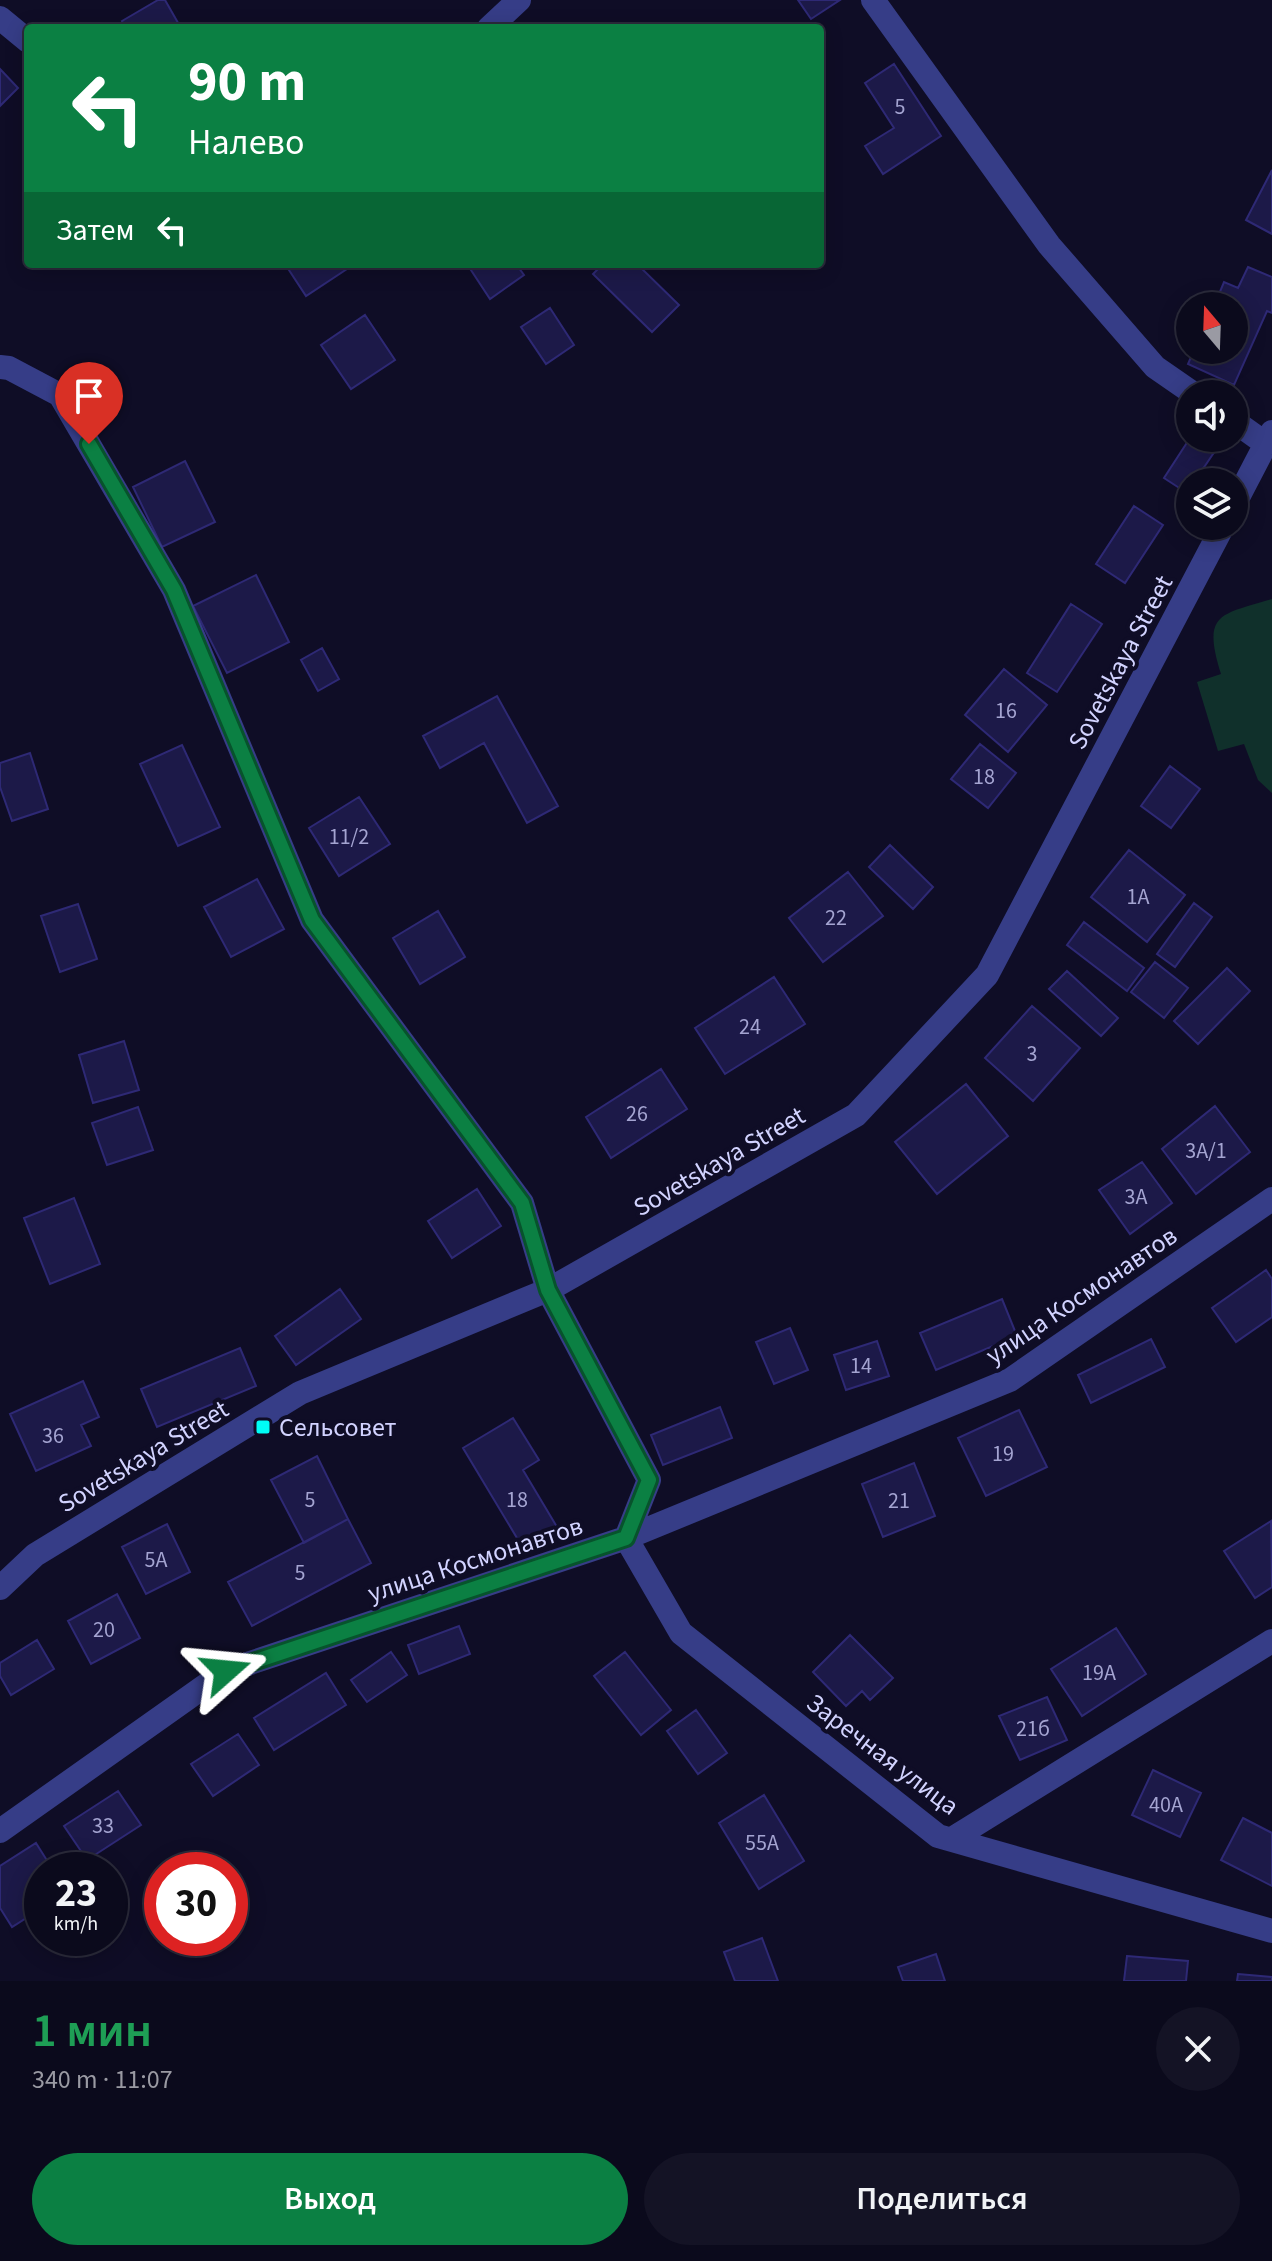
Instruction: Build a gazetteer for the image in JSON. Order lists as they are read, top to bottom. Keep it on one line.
{"streets":{"street":["Sovetskaya Street","улица Космонавтов","Заречная улица"]},"crossings":[["улица Космонавтов","Заречная улица"]],"places":{"transit":["Сельсовет"]},"house_numbers":["5","16","18","11/2","1А","22","24","3","26","3А/1","3А","14","36","19","5","18","21","5А","5","20","19А","21б","40А","33","55А"],"north":"top","page":{"turn":["90 m","Налево"],"then":"Затем","speed":"23 km/h","limit":"30","heading":["1 мин","340 m · 11:07"],"buttons":["Выход","Поделиться"]}}
